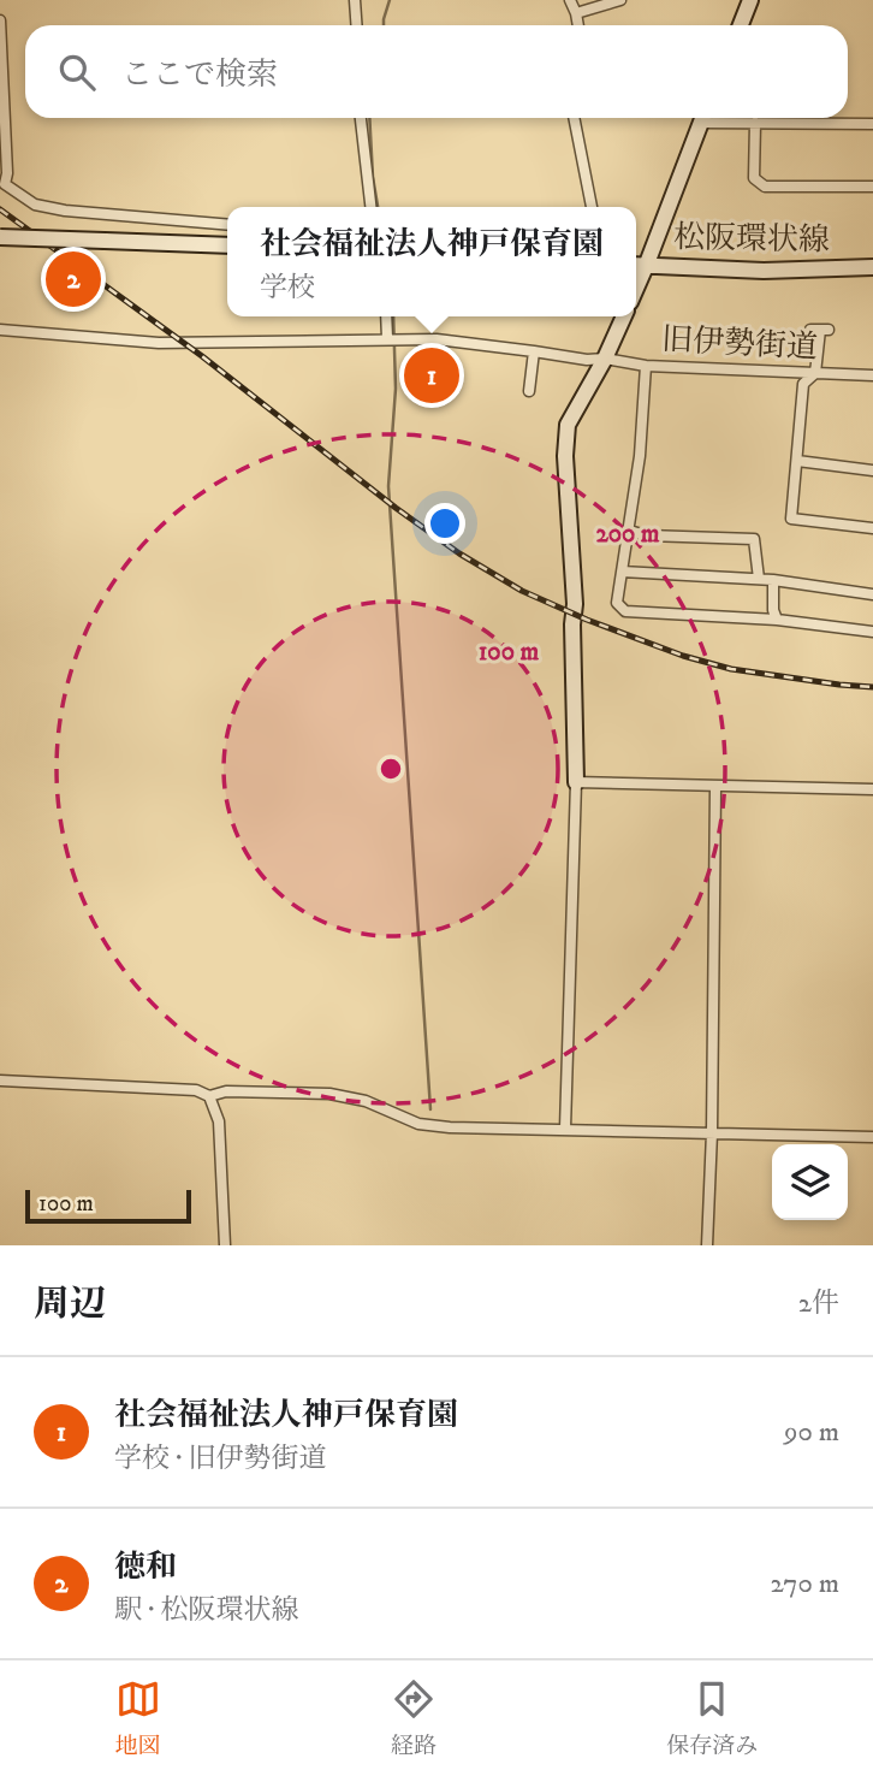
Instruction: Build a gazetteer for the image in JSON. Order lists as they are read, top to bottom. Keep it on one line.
{"streets":{"main road":["松阪環状線"],"street":["旧伊勢街道"]},"scale_bar":"100 m","page":{"search":"ここで検索","popup":["社会福祉法人神戸保育園","学校"],"pins":["2","1"],"scale":"100 m","heading":["周辺","2件"],"list":[{"mark":"1","name":"社会福祉法人神戸保育園","note":"学校 · 旧伊勢街道","value":"90 m"},{"mark":"2","name":"徳和","note":"駅 · 松阪環状線","value":"270 m"}],"nav":["地図","経路","保存済み"]},"rings":["200 m","100 m"]}
